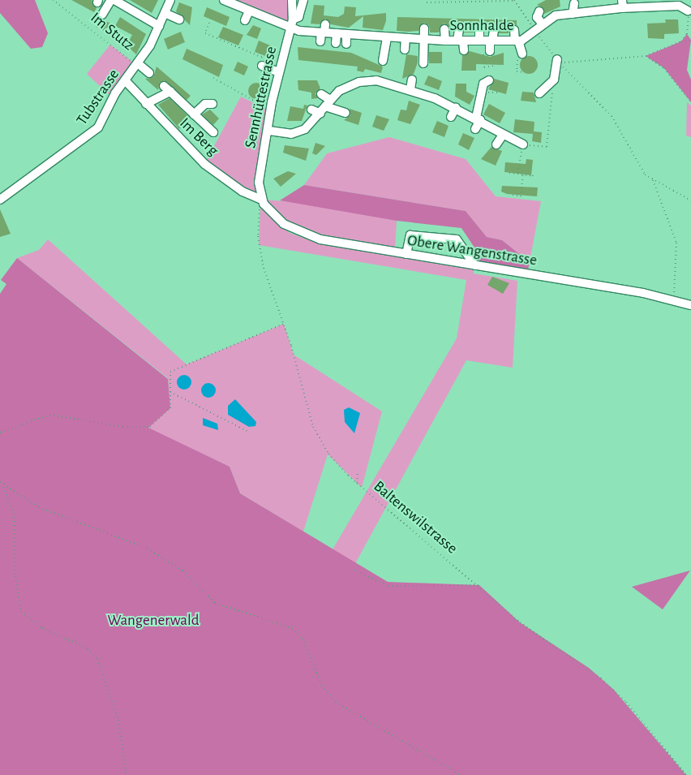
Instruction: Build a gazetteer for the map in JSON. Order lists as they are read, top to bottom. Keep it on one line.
{"streets":{"street":["Sonnhalde","Tubstrasse","Sennhüttestrasse","Im Berg","Obere Wangenstrasse"],"path":["Im Stutz","Baltenswilstrasse"]},"crossings":[["Sonnhalde","Sennhüttestrasse"],["Im Stutz","Tubstrasse"],["Tubstrasse","Im Berg"],["Sennhüttestrasse","Im Berg"],["Sennhüttestrasse","Obere Wangenstrasse"],["Sennhüttestrasse","Baltenswilstrasse"],["Im Berg","Obere Wangenstrasse"],["Im Berg","Baltenswilstrasse"],["Obere Wangenstrasse","Baltenswilstrasse"]],"parks":["Wangenerwald"]}
